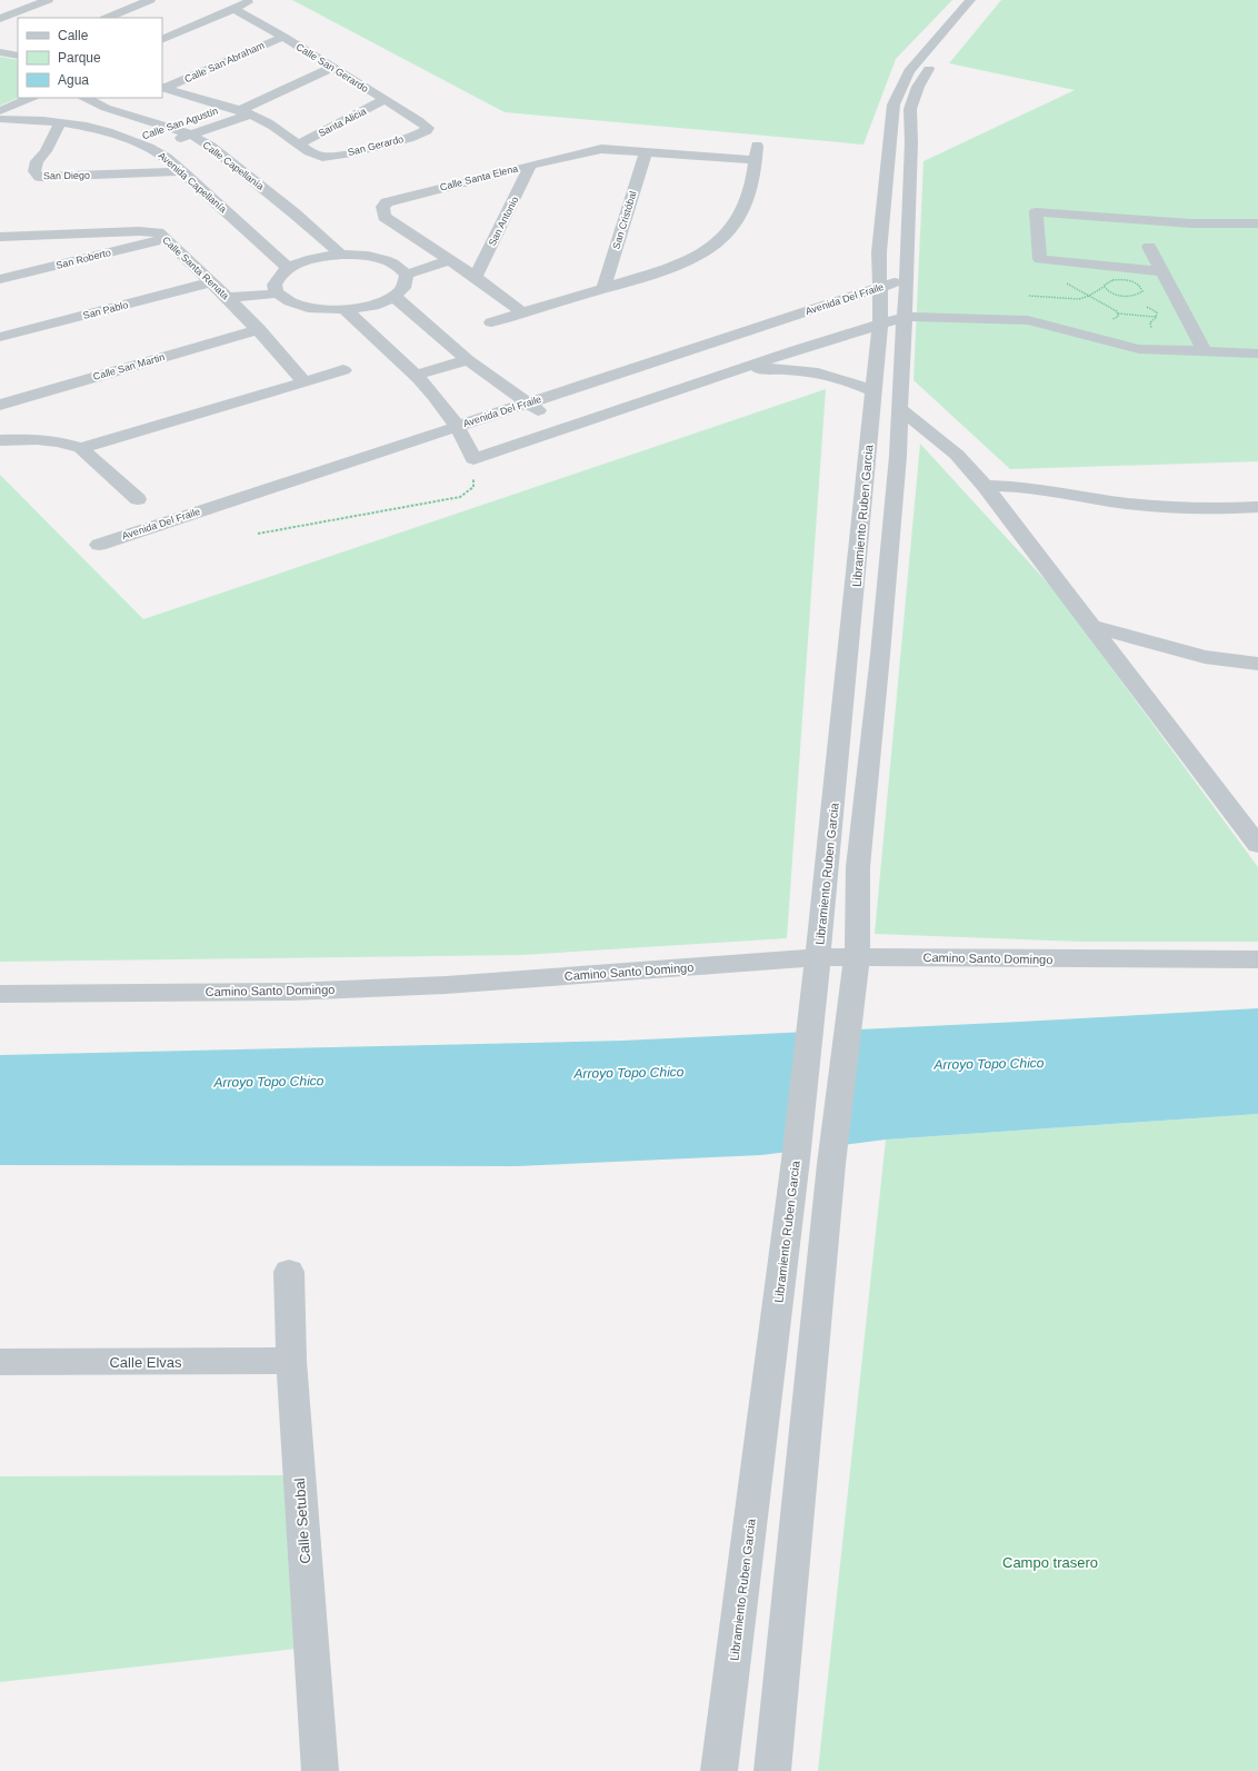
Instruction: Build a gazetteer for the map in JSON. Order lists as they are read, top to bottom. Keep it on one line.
{"streets":{"street":["Calle San Abraham","Calle San Gerardo","Santa Alicia","Calle San Agustín","San Gerardo","Calle Capellanía","San Diego","Calle Santa Elena","Avenida Capellanía","San Cristóbal","San Antonio","San Roberto","Calle Santa Renata","Avenida Del Fraile","San Pablo","Calle San Martin","Libramiento Ruben Garcia","Camino Santo Domingo","Calle Elvas","Calle Setubal"]},"crossings":[["Calle San Abraham","Calle San Gerardo"],["Calle San Gerardo","Santa Alicia"],["Calle San Gerardo","San Gerardo"],["Santa Alicia","San Gerardo"],["Calle San Agustín","Calle Capellanía"],["Calle San Agustín","Avenida Capellanía"],["San Diego","Avenida Capellanía"],["Calle Santa Elena","San Cristóbal"],["Calle Santa Elena","San Antonio"],["San Roberto","Calle Santa Renata"],["Calle Santa Renata","San Pablo"],["Calle Santa Renata","Calle San Martin"],["Avenida Del Fraile","Libramiento Ruben Garcia"],["Libramiento Ruben Garcia","Camino Santo Domingo"],["Calle Elvas","Calle Setubal"]],"water":["Arroyo Topo Chico"],"parks":["Campo trasero"],"legend":["Calle","Parque","Agua"]}
